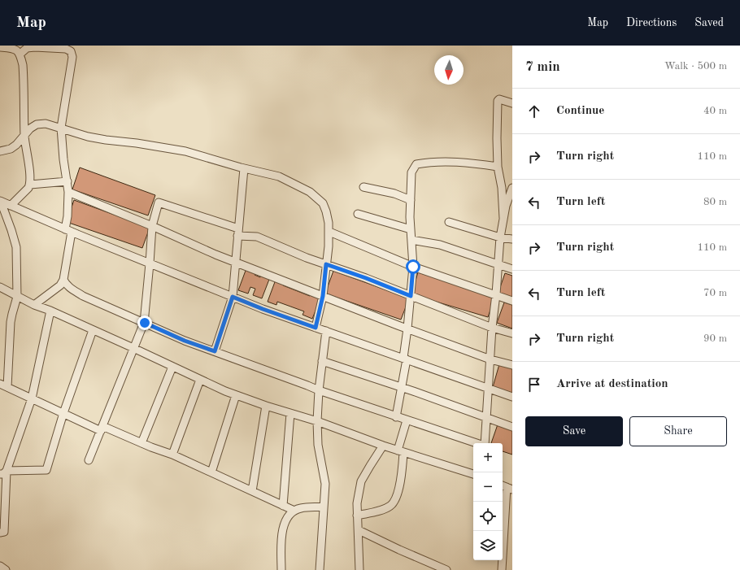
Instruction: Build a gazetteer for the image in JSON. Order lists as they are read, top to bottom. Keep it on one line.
{"north":"bottom","page":{"header":"Map","nav":["Map","Directions","Saved"],"heading":["7 min","Walk · 500 m"],"list":[["Continue","40 m"],["Turn right","110 m"],["Turn left","80 m"],["Turn right","110 m"],["Turn left","70 m"],["Turn right","90 m"],"Arrive at destination"],"buttons":["Save","Share"],"map_buttons":["+","−"]}}
